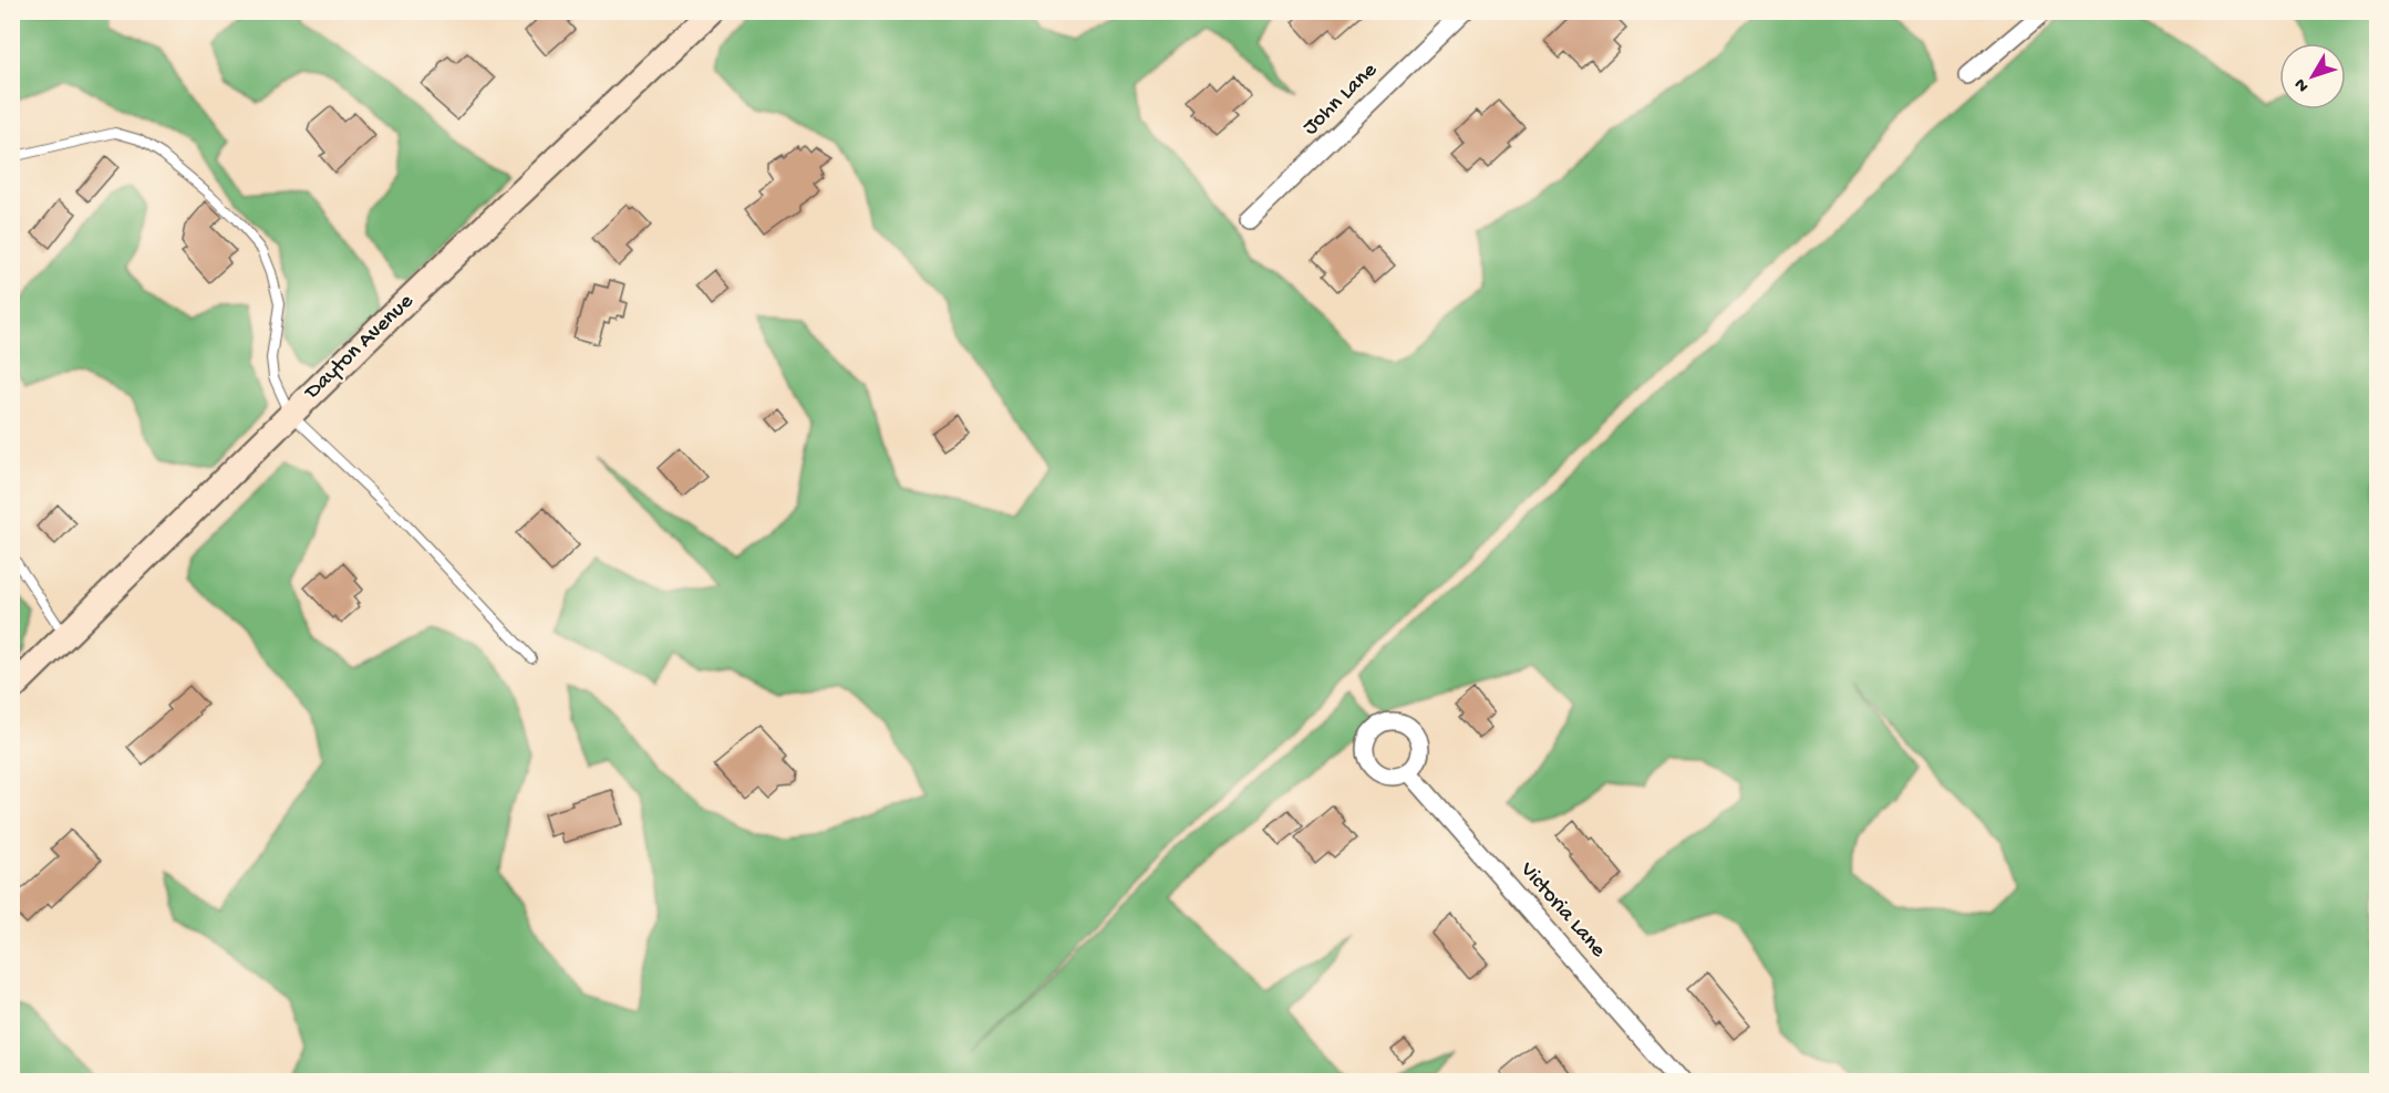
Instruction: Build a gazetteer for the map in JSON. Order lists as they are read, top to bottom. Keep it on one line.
{"streets":{"street":["John Lane","Dayton Avenue","Victoria Lane"]},"north":"bottom left"}
